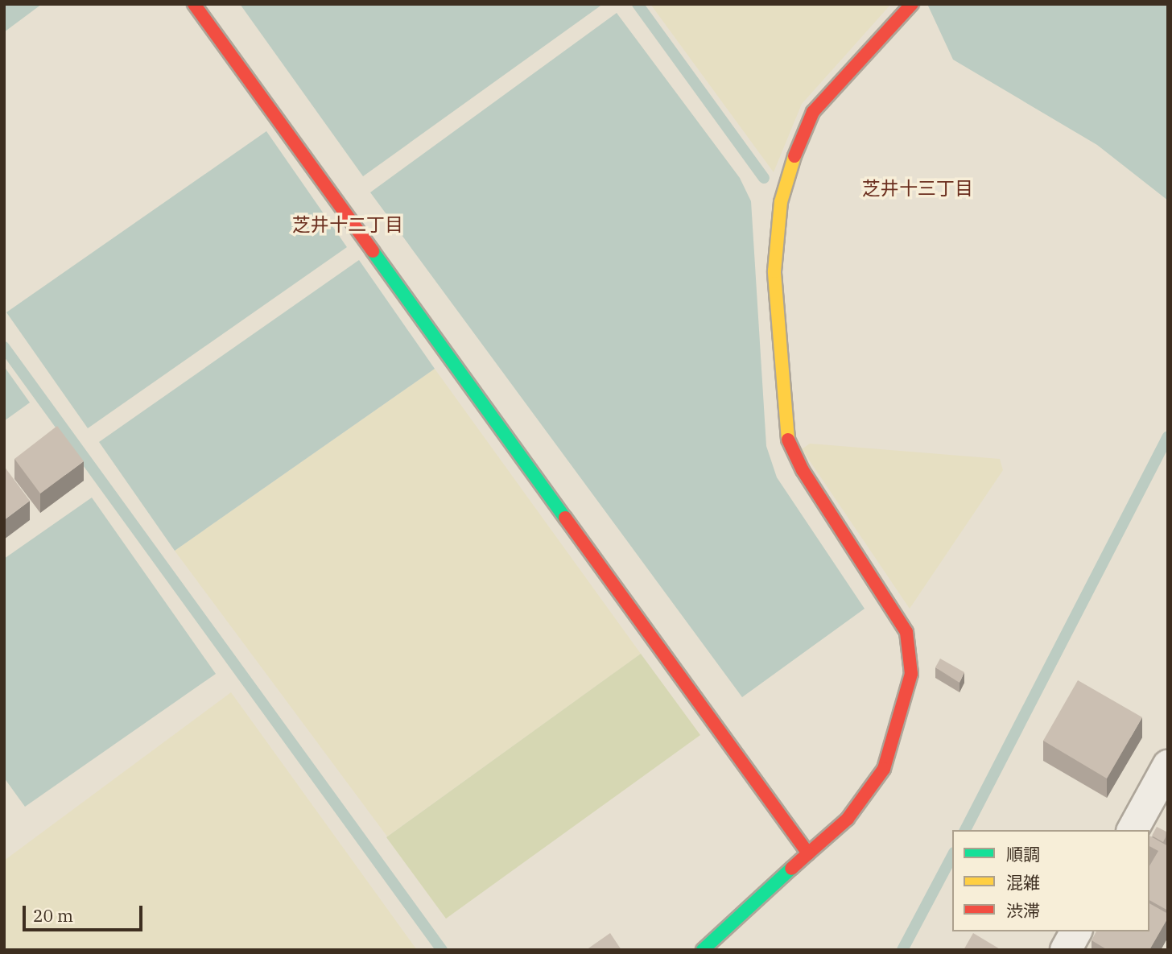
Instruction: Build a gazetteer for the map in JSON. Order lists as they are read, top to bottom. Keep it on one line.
{"districts":["芝井十三丁目","芝井十二丁目"],"legend":["順調","混雑","渋滞"],"scale_bar":"20 m"}
